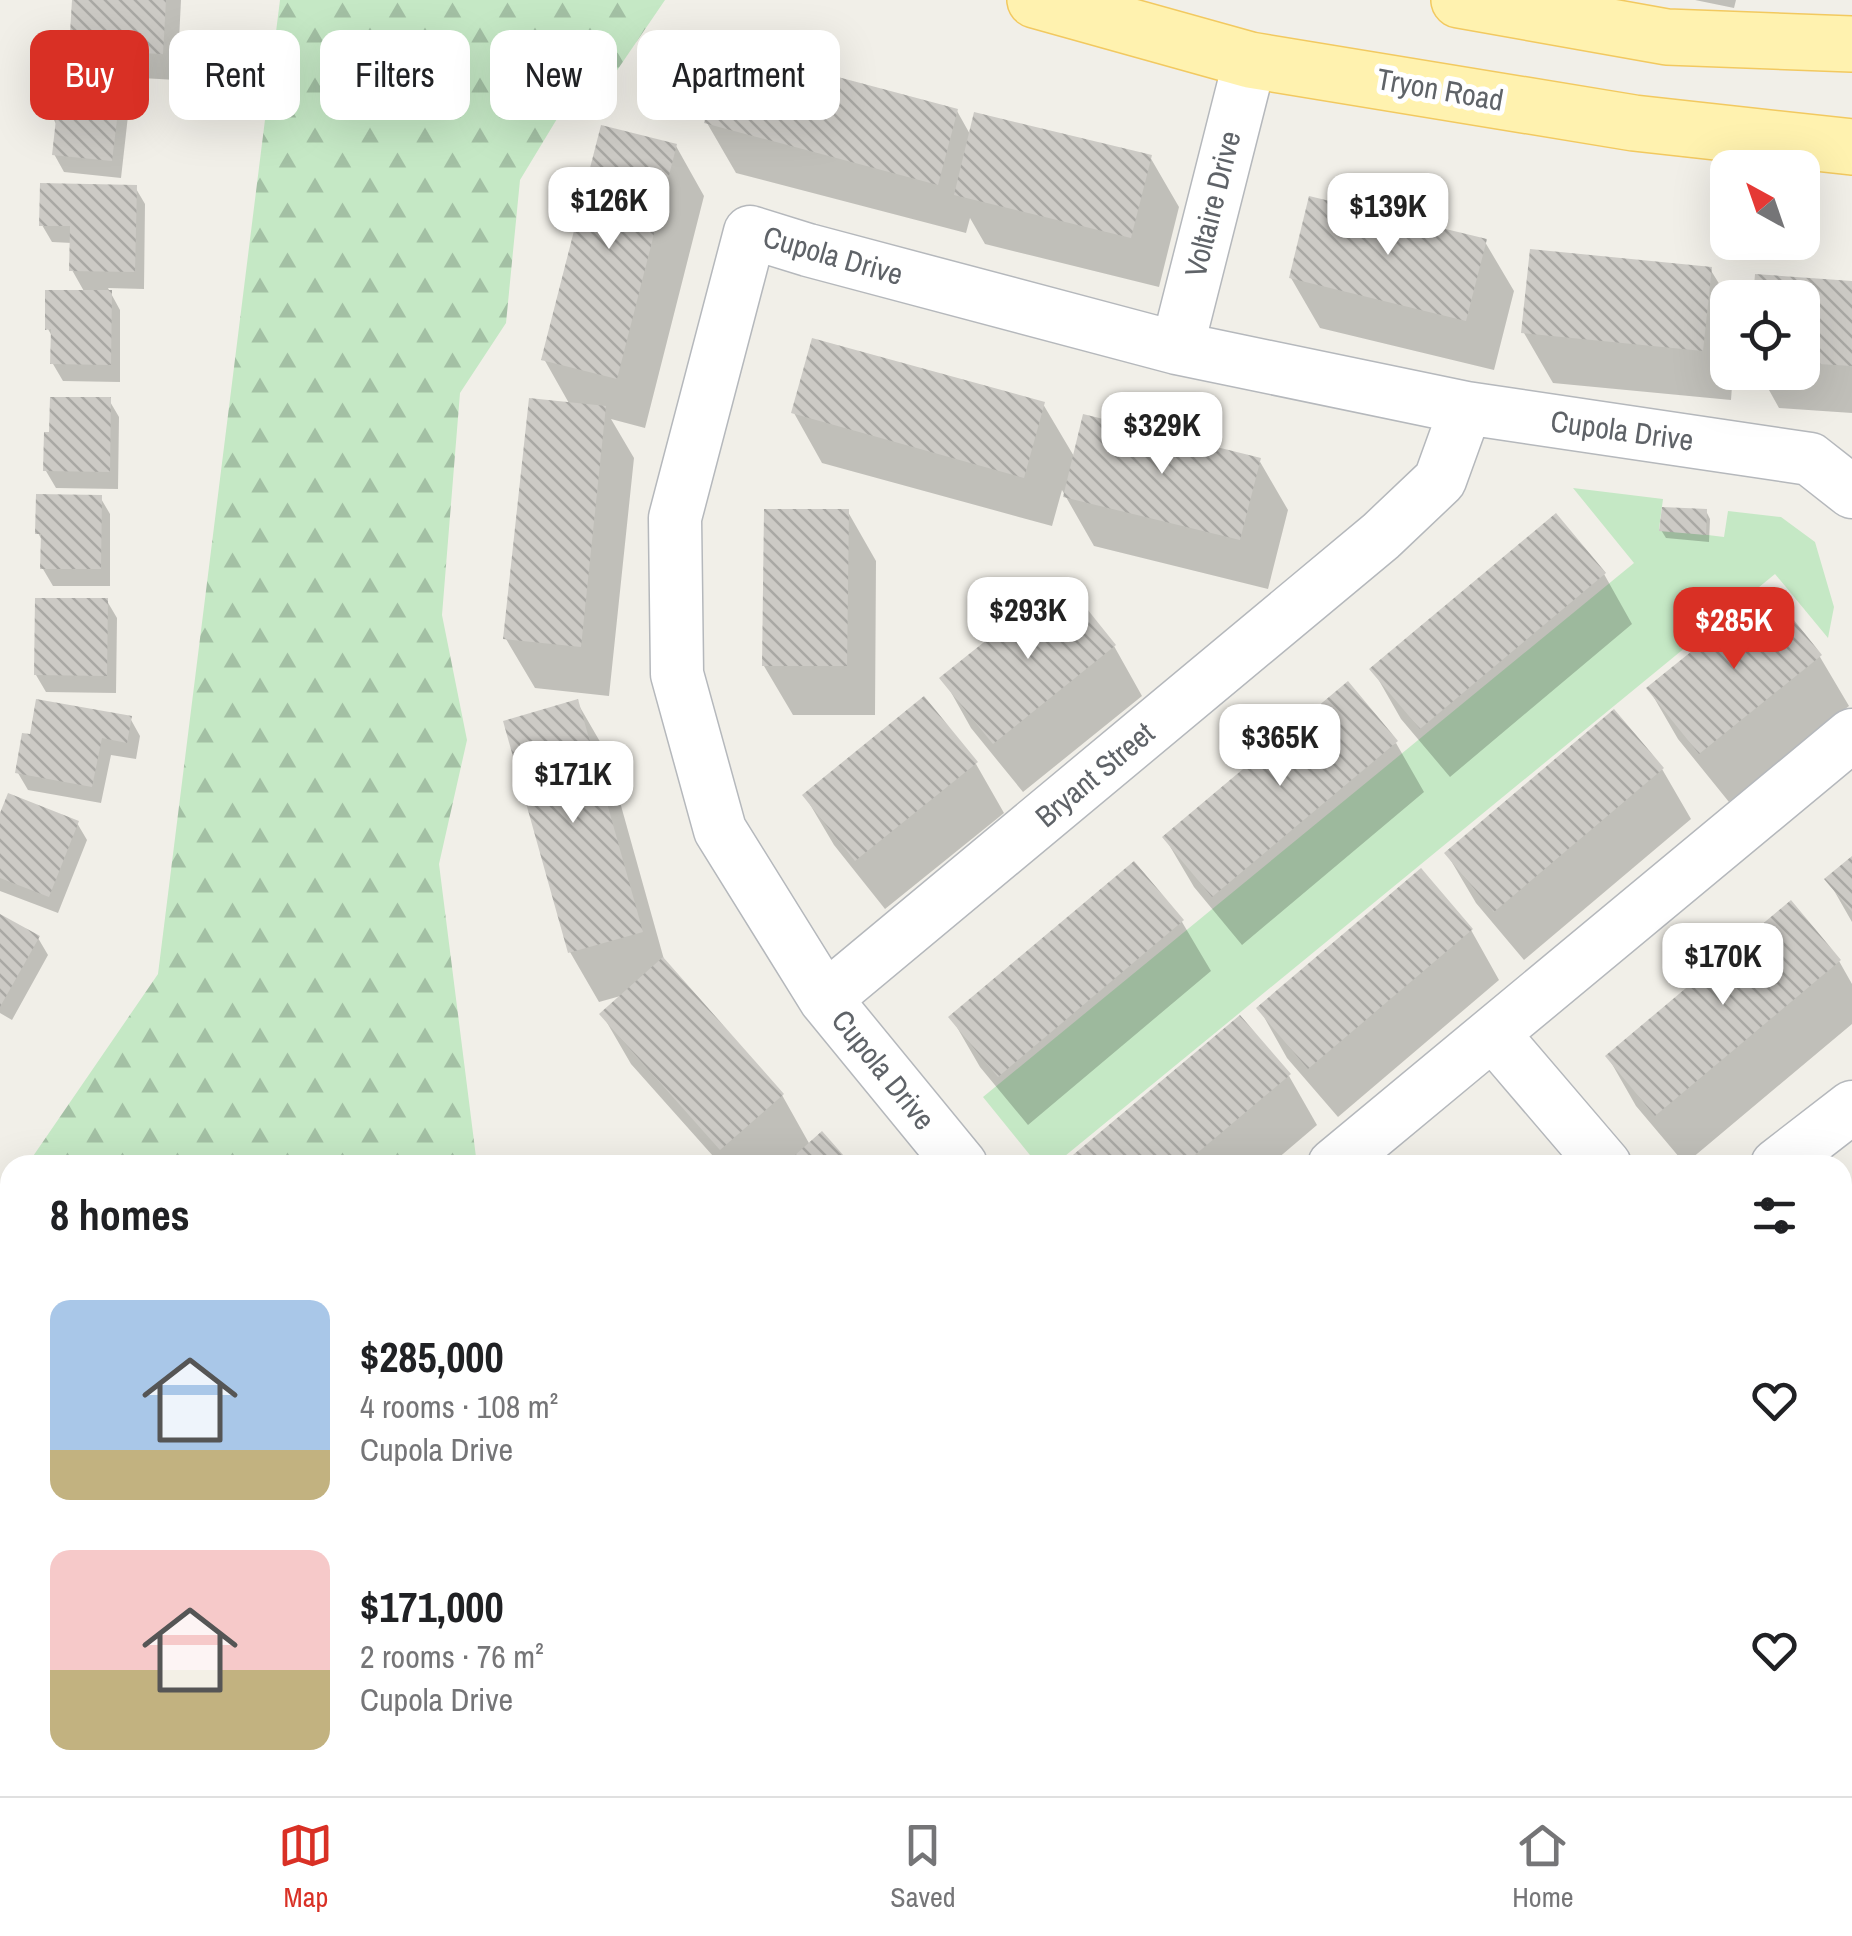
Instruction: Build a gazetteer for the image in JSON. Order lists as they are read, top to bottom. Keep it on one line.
{"streets":{"main road":["Tryon Road"],"street":["Voltaire Drive","Cupola Drive","Bryant Street"]},"crossings":[["Tryon Road","Voltaire Drive"],["Voltaire Drive","Cupola Drive"],["Cupola Drive","Bryant Street"]],"north":"top left","page":{"chip":["Buy","Rent","Filters","New","Apartment"],"price":["$126K","$139K","$329K","$293K","$285K","$365K","$171K","$170K"],"heading":"8 homes","list":[{"name":"$285,000","note":"4 rooms · 108 m² · Cupola Drive"},{"name":"$171,000","note":"2 rooms · 76 m² · Cupola Drive"}],"tabs":["Map","Saved","Home"]}}
